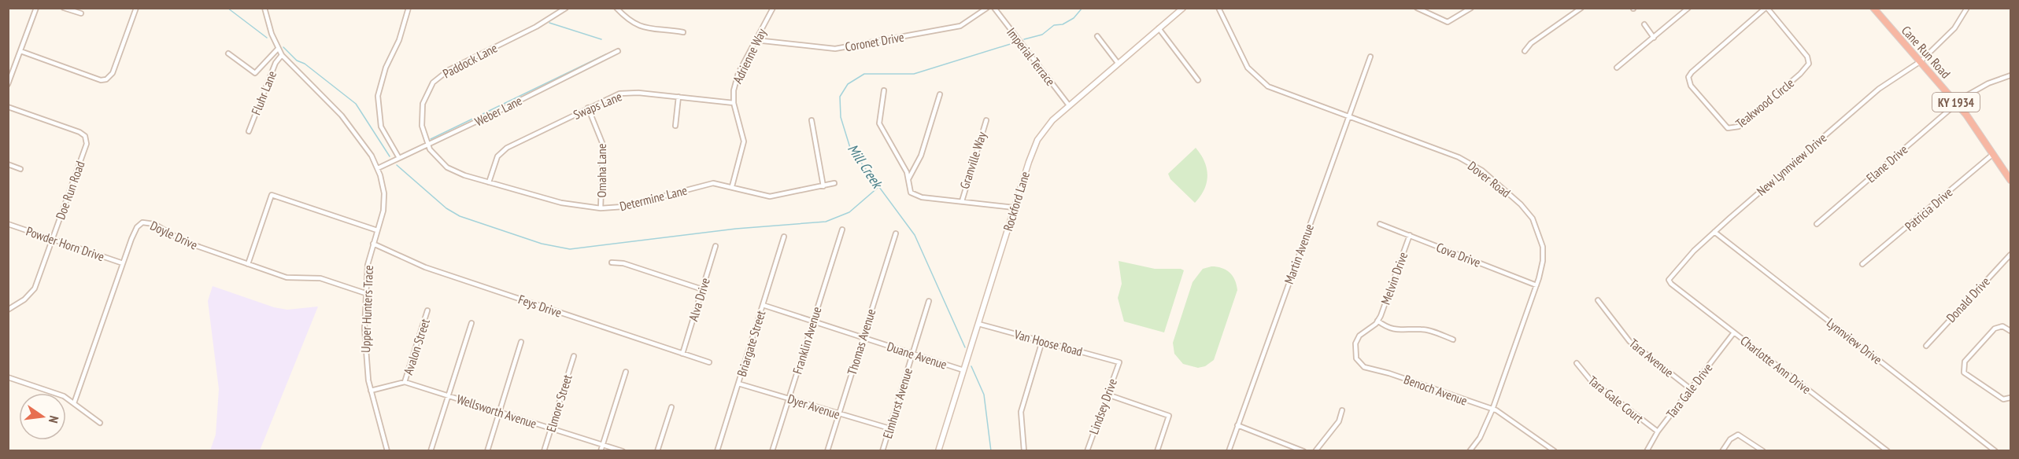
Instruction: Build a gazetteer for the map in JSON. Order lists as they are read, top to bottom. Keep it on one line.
{"streets":{"highway":["Cane Run Road","KY 1934"],"main road":["Rockford Lane"],"street":["Coronet Drive","Adrienne Way","Imperial Terrace","Paddock Lane","Fluhr Lane","Teakwood Circle","Swaps Lane","Weber Lane","Granville Way","Elane Drive","New Lynnview Drive","Omaha Lane","Dover Road","Doe Run Road","Determine Lane","Patricia Drive","Doyle Drive","Powder Horn Drive","Martin Avenue","Cova Drive","Melvin Drive","Alva Drive","Donald Drive","Feys Drive","Upper Hunters Trace","Franklin Avenue","Lynnview Drive","Thomas Avenue","Van Hoose Road","Briargate Street","Avalon Street","Duane Avenue","Tara Avenue","Charlotte Ann Drive","Benoch Avenue","Tara Gale Drive","Tara Gale Court","Elmore Street","Elmhurst Avenue","Dyer Avenue","Lindsey Drive","Wellsworth Avenue"]},"crossings":[["Coronet Drive","Adrienne Way"],["Cane Run Road","Elane Drive"],["Cane Run Road","New Lynnview Drive"],["Cane Run Road","Patricia Drive"],["Adrienne Way","Swaps Lane"],["Adrienne Way","Determine Lane"],["Imperial Terrace","Rockford Lane"],["Paddock Lane","Weber Lane"],["Paddock Lane","Determine Lane"],["Fluhr Lane","Upper Hunters Trace"],["Swaps Lane","Omaha Lane"],["Swaps Lane","Determine Lane"],["Weber Lane","Determine Lane"],["Weber Lane","Upper Hunters Trace"],["New Lynnview Drive","Lynnview Drive"],["New Lynnview Drive","Charlotte Ann Drive"],["Omaha Lane","Determine Lane"],["Dover Road","Martin Avenue"],["Dover Road","Cova Drive"],["Dover Road","Benoch Avenue"],["Doe Run Road","Powder Horn Drive"],["Rockford Lane","Van Hoose Road"],["Rockford Lane","Duane Avenue"],["Doyle Drive","Powder Horn Drive"],["Doyle Drive","Upper Hunters Trace"],["Cova Drive","Melvin Drive"],["Melvin Drive","Benoch Avenue"],["Alva Drive","Feys Drive"],["Feys Drive","Upper Hunters Trace"],["Franklin Avenue","Duane Avenue"],["Franklin Avenue","Dyer Avenue"],["Thomas Avenue","Duane Avenue"],["Thomas Avenue","Dyer Avenue"],["Van Hoose Road","Lindsey Drive"],["Briargate Street","Duane Avenue"],["Briargate Street","Dyer Avenue"],["Avalon Street","Wellsworth Avenue"],["Duane Avenue","Elmhurst Avenue"],["Tara Avenue","Tara Gale Drive"],["Charlotte Ann Drive","Tara Gale Drive"],["Tara Gale Drive","Tara Gale Court"],["Elmore Street","Wellsworth Avenue"],["Elmhurst Avenue","Dyer Avenue"]],"water":["Mill Creek"],"north":"right"}
